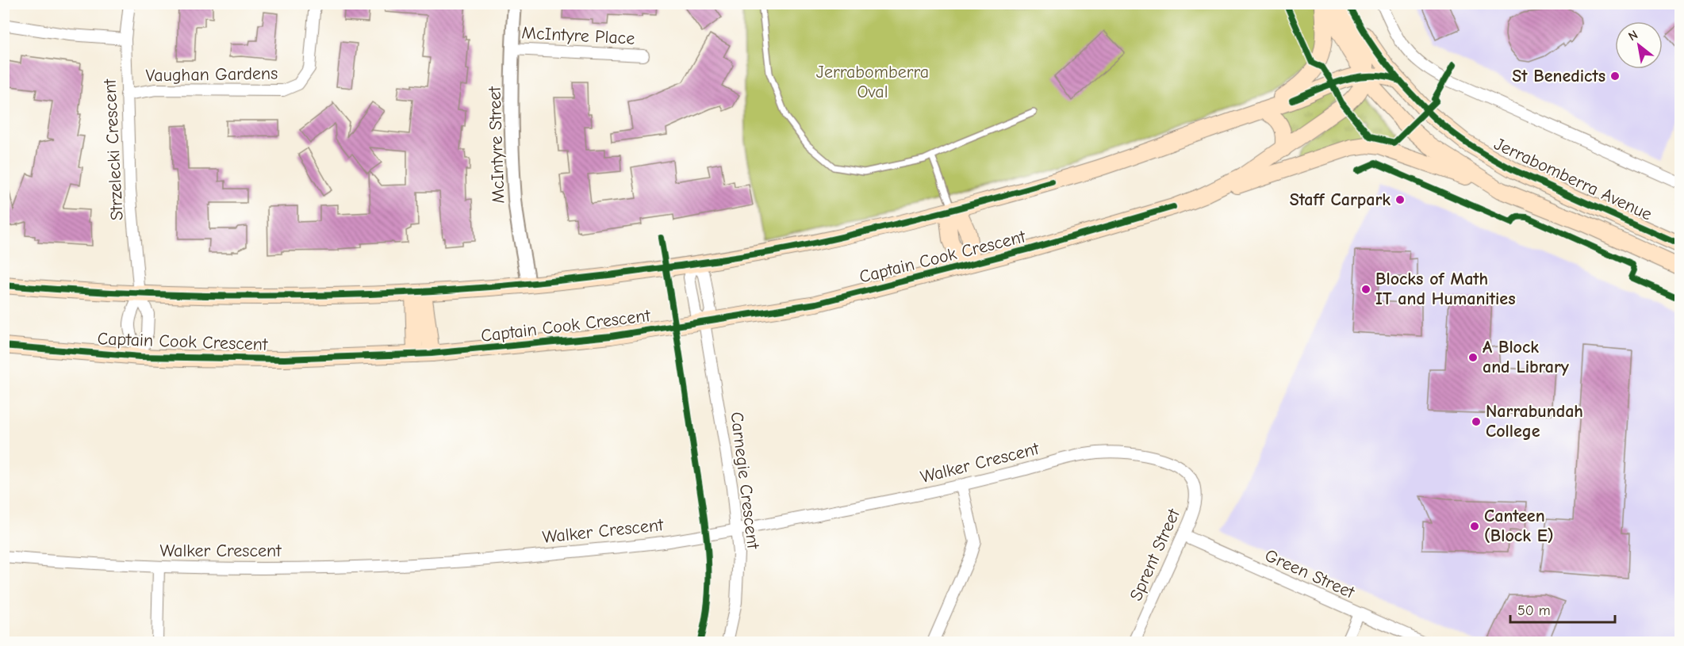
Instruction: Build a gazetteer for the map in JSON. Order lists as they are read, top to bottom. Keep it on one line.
{"streets":{"main road":["Jerrabomberra Avenue","Captain Cook Crescent"],"street":["McIntyre Place","Vaughan Gardens","McIntyre Street","Strzelecki Crescent","Walker Crescent","Carnegie Crescent","Sprent Street","Green Street"]},"crossings":[["McIntyre Place","McIntyre Street"],["Vaughan Gardens","Strzelecki Crescent"],["Strzelecki Crescent","Captain Cook Crescent"],["Jerrabomberra Avenue","Captain Cook Crescent"],["Captain Cook Crescent","Carnegie Crescent"],["Walker Crescent","Carnegie Crescent"],["Walker Crescent","Sprent Street"],["Sprent Street","Green Street"]],"parks":["Jerrabomberra Oval"],"places":["St Benedicts","Staff Carpark","Blocks of Math IT and Humanities","A Block and Library","Narrabundah College","Canteen (Block E)"],"scale_bar":"50 m","north":"top left"}
